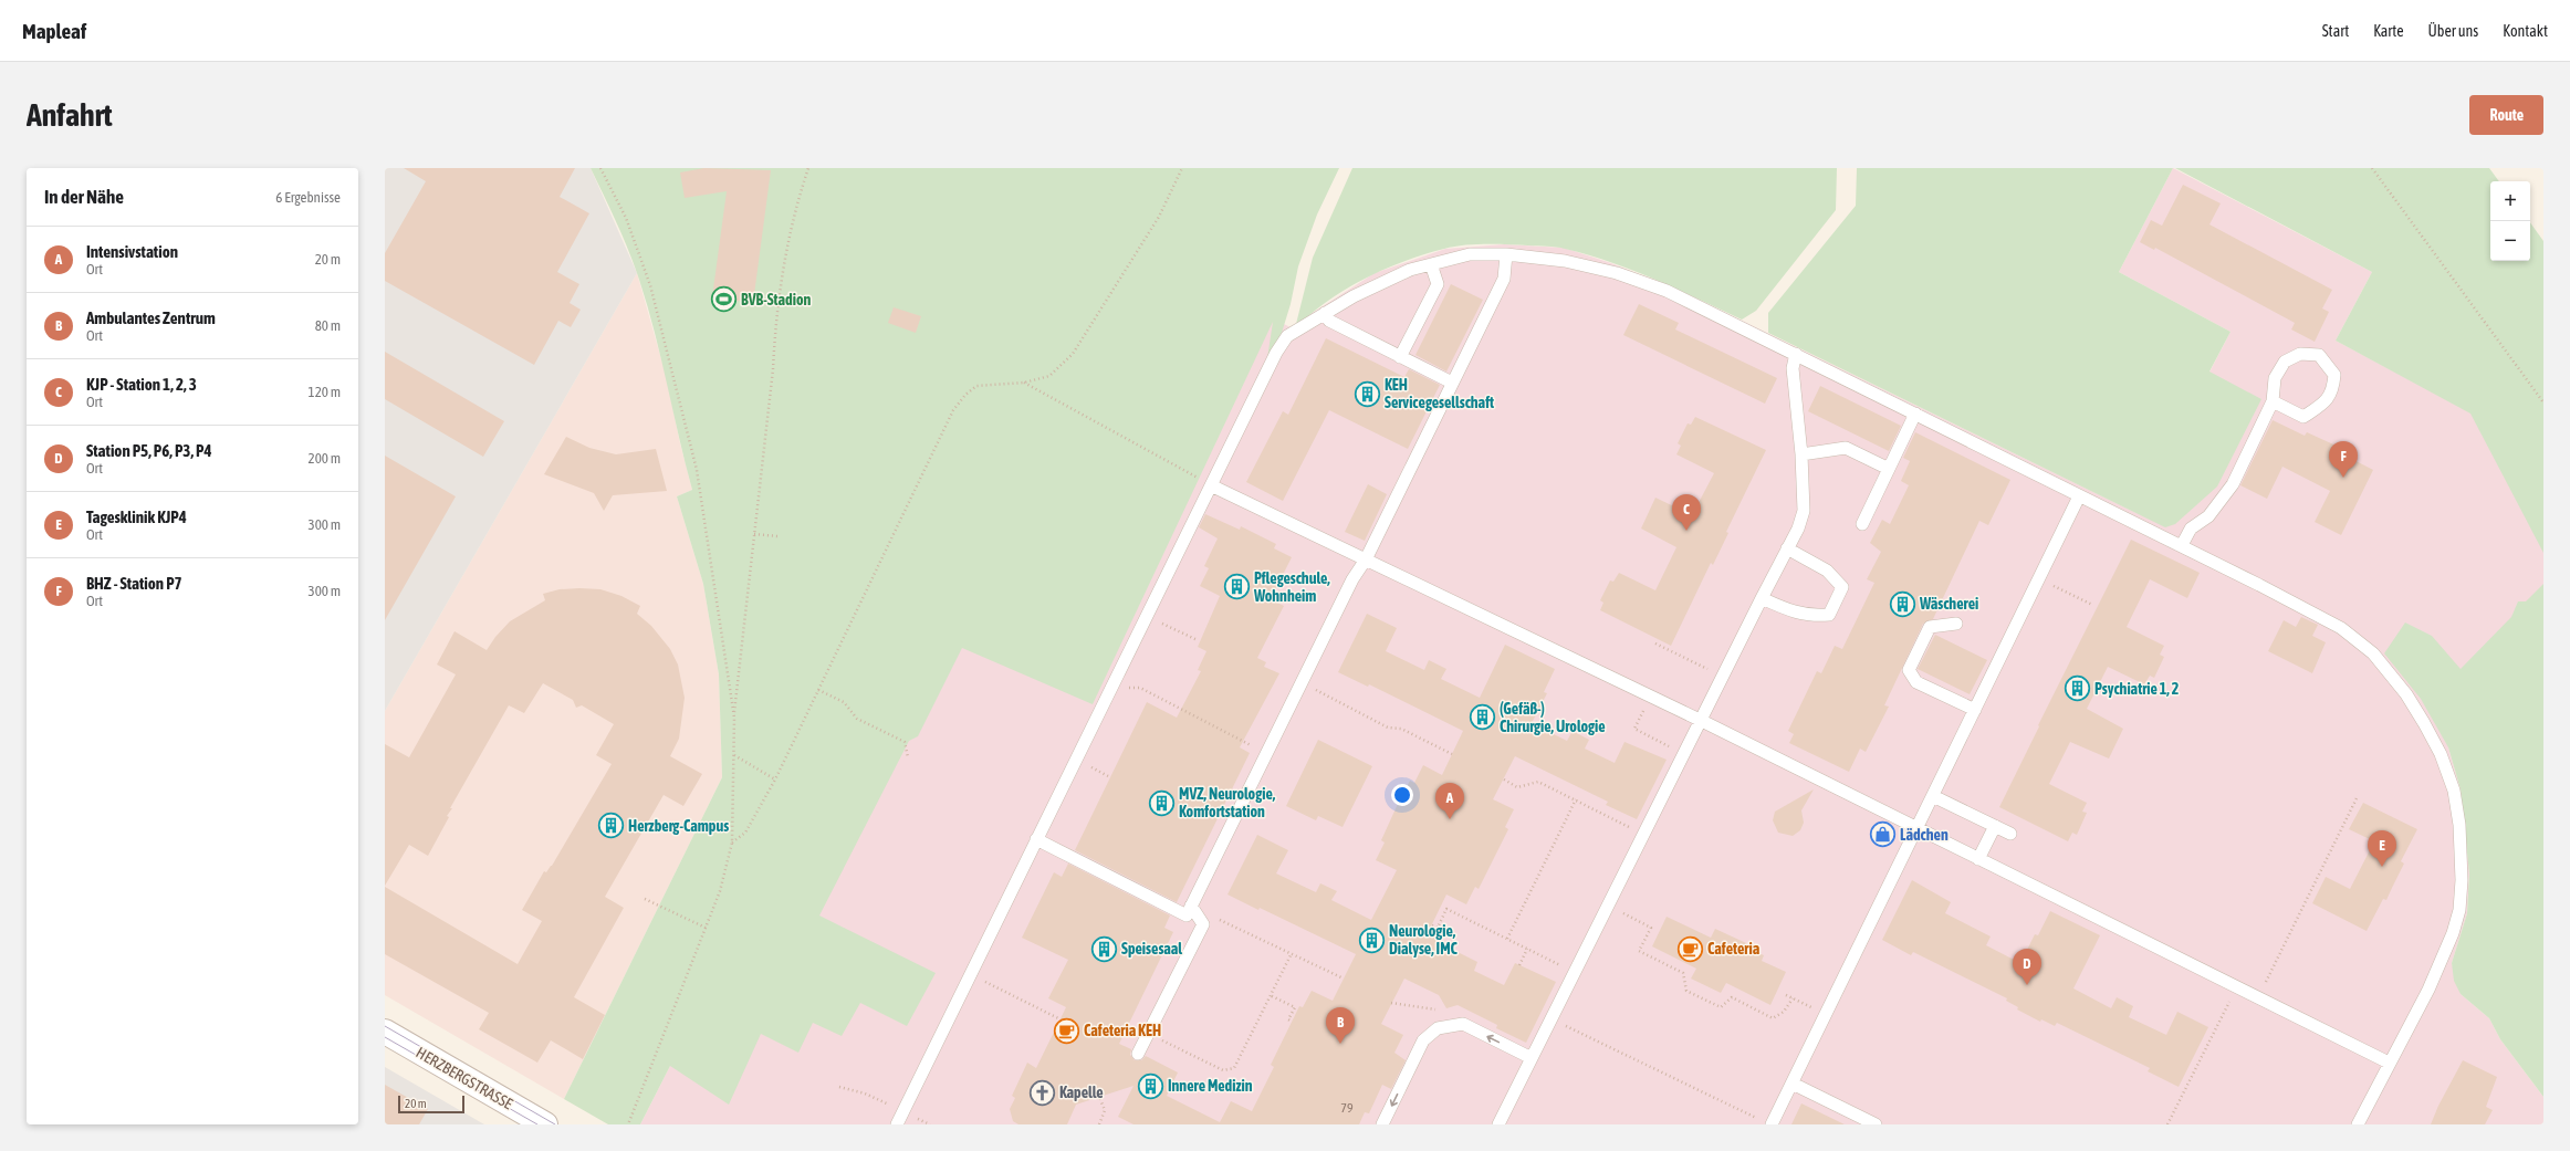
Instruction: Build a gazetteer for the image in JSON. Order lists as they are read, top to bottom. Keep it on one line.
{"streets":{"street":["HERZBERGSTRASSE"]},"places":{"sports":["BVB-Stadion"],"building":["KEH Servicegesellschaft","Pflegeschule, Wohnheim","Wäscherei","Psychiatrie 1, 2","(Gefäß-) Chirurgie, Urologie","MVZ, Neurologie, Komfortstation","Herzberg-Campus","Neurologie, Dialyse, IMC","Speisesaal","Innere Medizin"],"shop":["Lädchen"],"cafe":["Cafeteria","Cafeteria KEH"],"church":["Kapelle"]},"house_numbers":["79"],"scale_bar":"20 m","page":{"header":"Mapleaf","nav":["Start","Karte","Über uns","Kontakt"],"buttons":"Route","title":"Anfahrt","heading":["In der Nähe","6 Ergebnisse"],"map_buttons":["+","−"],"list":[{"mark":"A","name":"Intensivstation","note":"Ort","value":"20 m"},{"mark":"B","name":"Ambulantes Zentrum","note":"Ort","value":"80 m"},{"mark":"C","name":"KJP - Station 1, 2, 3","note":"Ort","value":"120 m"},{"mark":"D","name":"Station P5, P6, P3, P4","note":"Ort","value":"200 m"},{"mark":"E","name":"Tagesklinik KJP4","note":"Ort","value":"300 m"},{"mark":"F","name":"BHZ - Station P7","note":"Ort","value":"300 m"}],"pins":["F","C","A","E","D","B"],"scale":"20 m"}}
